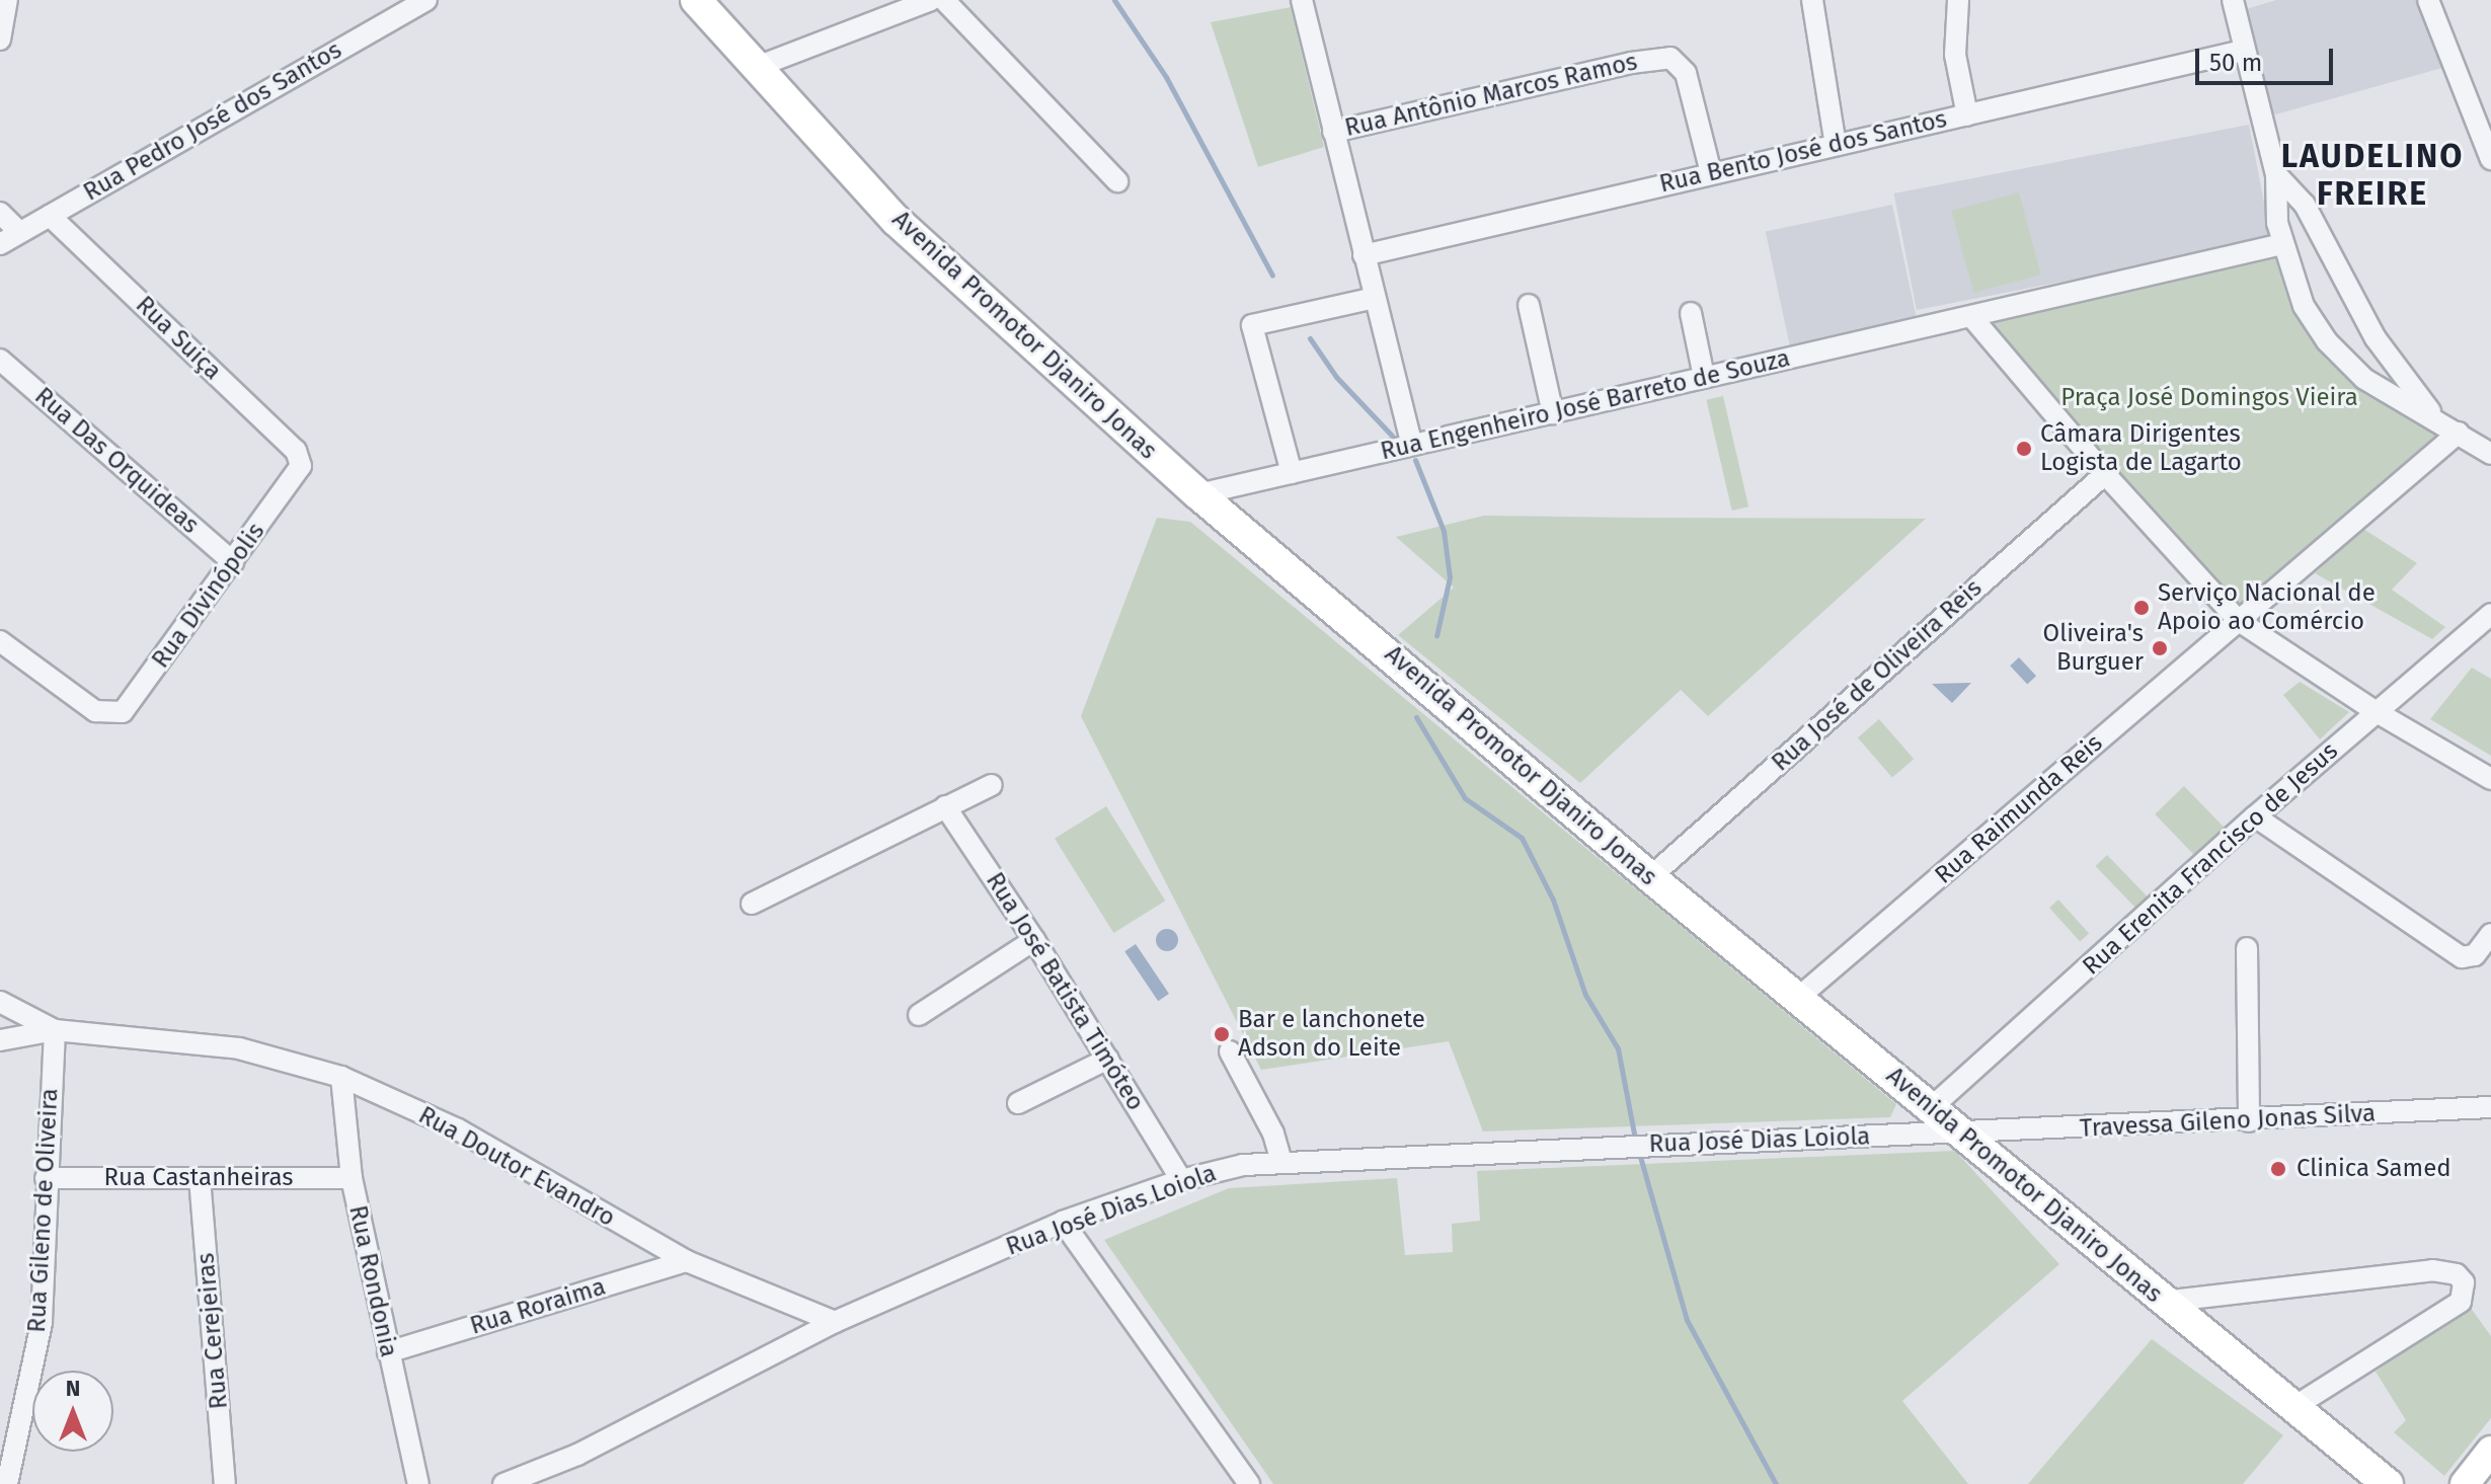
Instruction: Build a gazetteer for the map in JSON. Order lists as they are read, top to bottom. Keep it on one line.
{"streets":{"main road":["Avenida Promotor Djaniro Jonas"],"street":["Rua Antônio Marcos Ramos","Rua Pedro José dos Santos","Rua Bento José dos Santos","Rua Suiça","Rua Engenheiro José Barreto de Souza","Rua Das Orquideas","Rua Divinópolis","Rua José de Oliveira Reis","Rua Raimunda Reis","Rua Erenita Francisco de Jesus","Rua José Batista Timóteo","Travessa Gileno Jonas Silva","Rua José Dias Loiola","Rua Doutor Evandro","Rua Castanheiras","Rua Gileno de Oliveira","Rua Rondonia","Rua Roraima","Rua Cerejeiras"]},"crossings":[["Rua Antônio Marcos Ramos","Rua Bento José dos Santos"],["Rua Pedro José dos Santos","Rua Suiça"],["Avenida Promotor Djaniro Jonas","Rua Engenheiro José Barreto de Souza"],["Avenida Promotor Djaniro Jonas","Rua José de Oliveira Reis"],["Avenida Promotor Djaniro Jonas","Rua Raimunda Reis"],["Avenida Promotor Djaniro Jonas","Rua Erenita Francisco de Jesus"],["Avenida Promotor Djaniro Jonas","Travessa Gileno Jonas Silva"],["Avenida Promotor Djaniro Jonas","Rua José Dias Loiola"],["Rua Suiça","Rua Divinópolis"],["Rua Das Orquideas","Rua Divinópolis"],["Rua José Batista Timóteo","Rua José Dias Loiola"],["Travessa Gileno Jonas Silva","Rua José Dias Loiola"],["Rua José Dias Loiola","Rua Doutor Evandro"],["Rua Doutor Evandro","Rua Gileno de Oliveira"],["Rua Doutor Evandro","Rua Rondonia"],["Rua Doutor Evandro","Rua Roraima"],["Rua Castanheiras","Rua Gileno de Oliveira"],["Rua Castanheiras","Rua Rondonia"],["Rua Castanheiras","Rua Cerejeiras"],["Rua Rondonia","Rua Roraima"]],"districts":["LAUDELINO FREIRE"],"parks":["Praça José Domingos Vieira"],"places":["Câmara Dirigentes Logista de Lagarto","Serviço Nacional de Apoio ao Comércio","Oliveira's Burguer","Bar e lanchonete Adson do Leite","Clinica Samed"],"scale_bar":"50 m","north":"top"}
